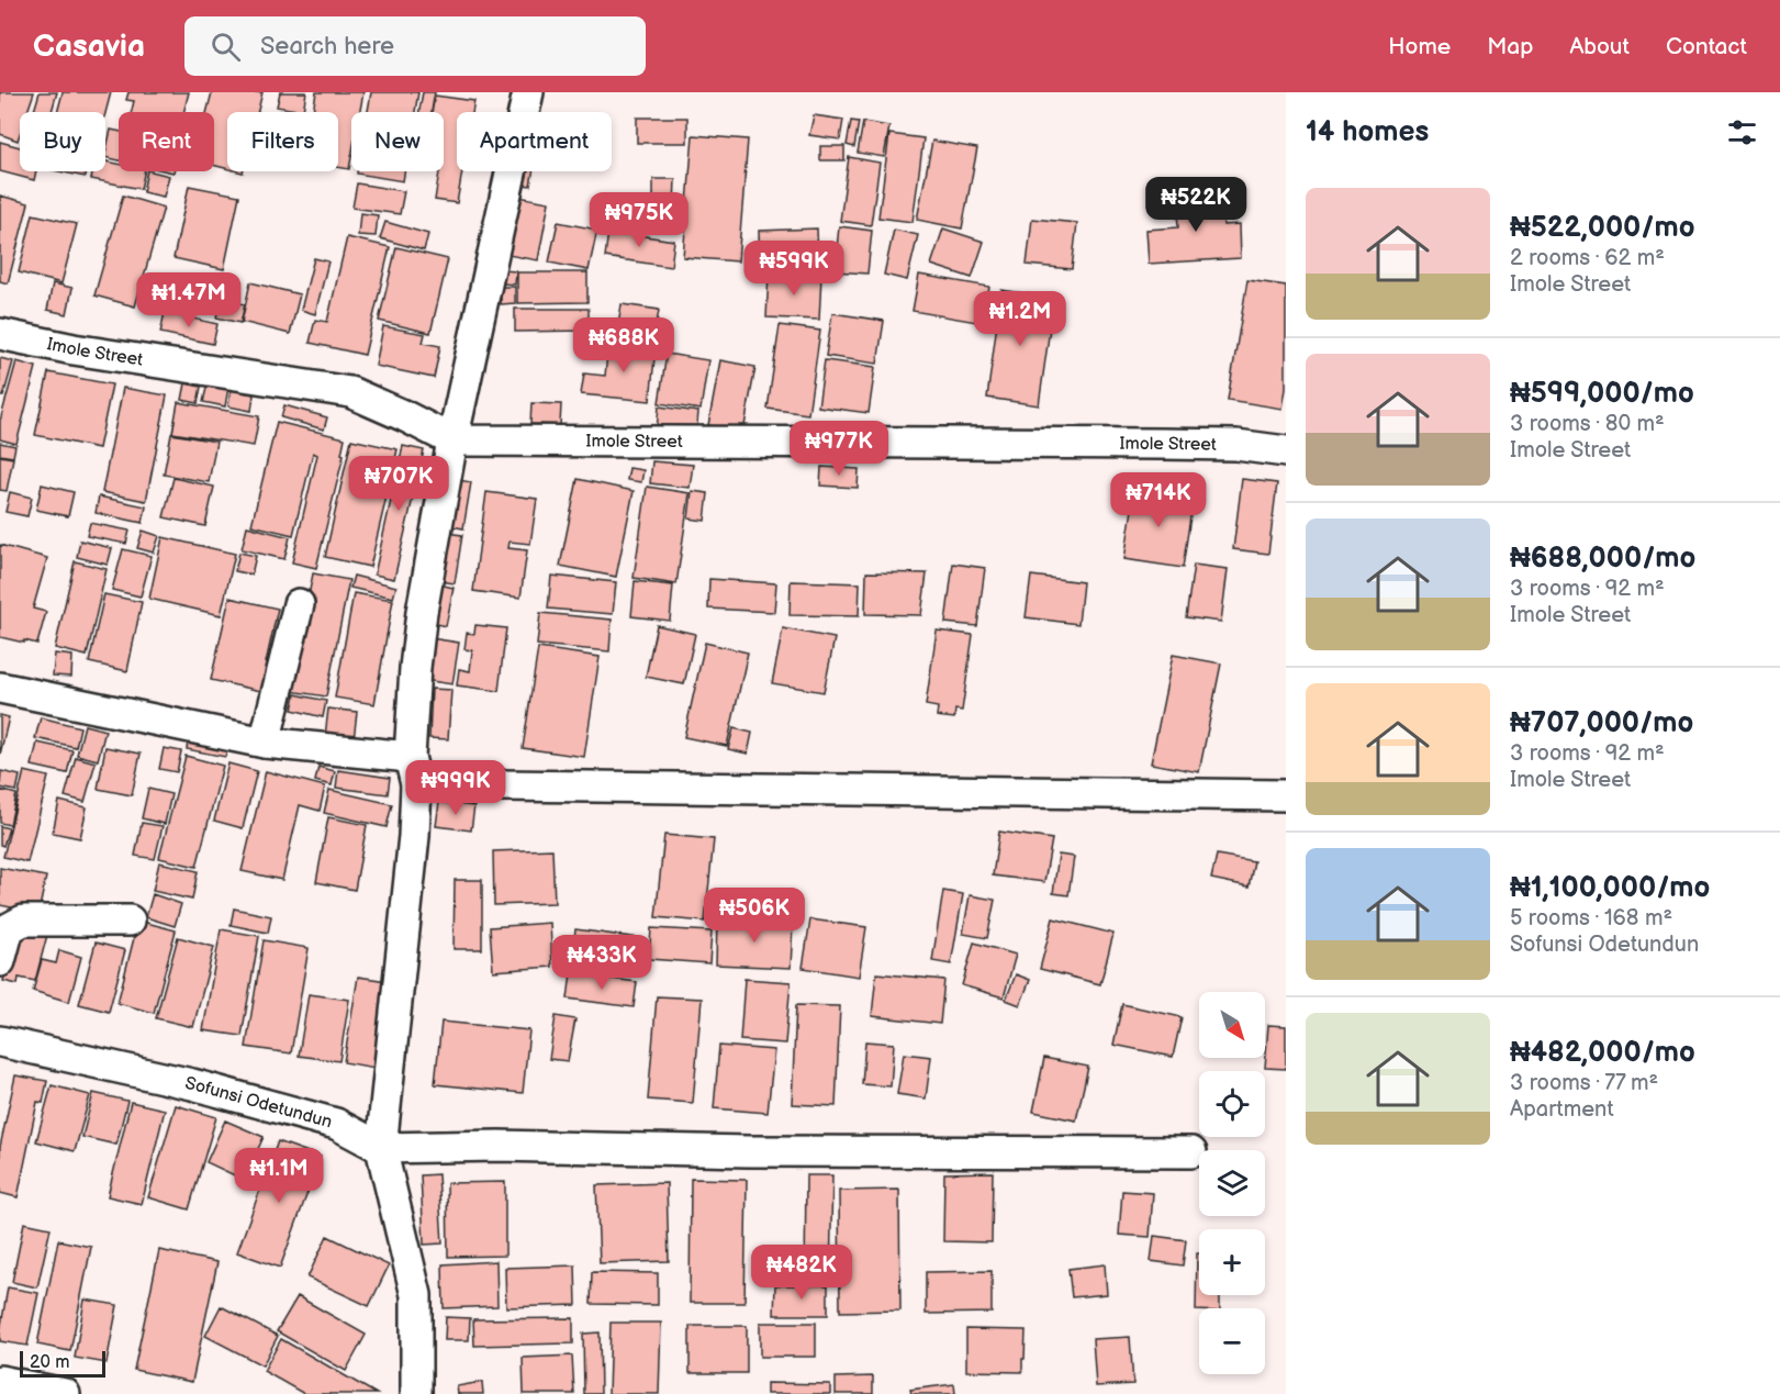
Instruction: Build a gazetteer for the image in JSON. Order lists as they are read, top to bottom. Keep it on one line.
{"streets":{"street":["Imole Street","Sofunsi Odetundun"]},"scale_bar":"20 m","north":"bottom right","page":{"header":"Casavia","search":"Search here","nav":["Home","Map","About","Contact"],"heading":"14 homes","chip":["Buy","Rent","Filters","New","Apartment"],"list":[{"name":"₦522,000/mo","note":"2 rooms · 62 m² · Imole Street"},{"name":"₦599,000/mo","note":"3 rooms · 80 m² · Imole Street"},{"name":"₦688,000/mo","note":"3 rooms · 92 m² · Imole Street"},{"name":"₦707,000/mo","note":"3 rooms · 92 m² · Imole Street"},{"name":"₦1,100,000/mo","note":"5 rooms · 168 m² · Sofunsi Odetundun"},{"name":"₦482,000/mo","note":"3 rooms · 77 m² · Apartment"}],"price":["₦522K","₦975K","₦599K","₦1.47M","₦1.2M","₦688K","₦977K","₦707K","₦714K","₦999K","₦506K","₦433K","₦1.1M","₦482K"],"map_buttons":["+","−"],"scale":"20 m"}}
